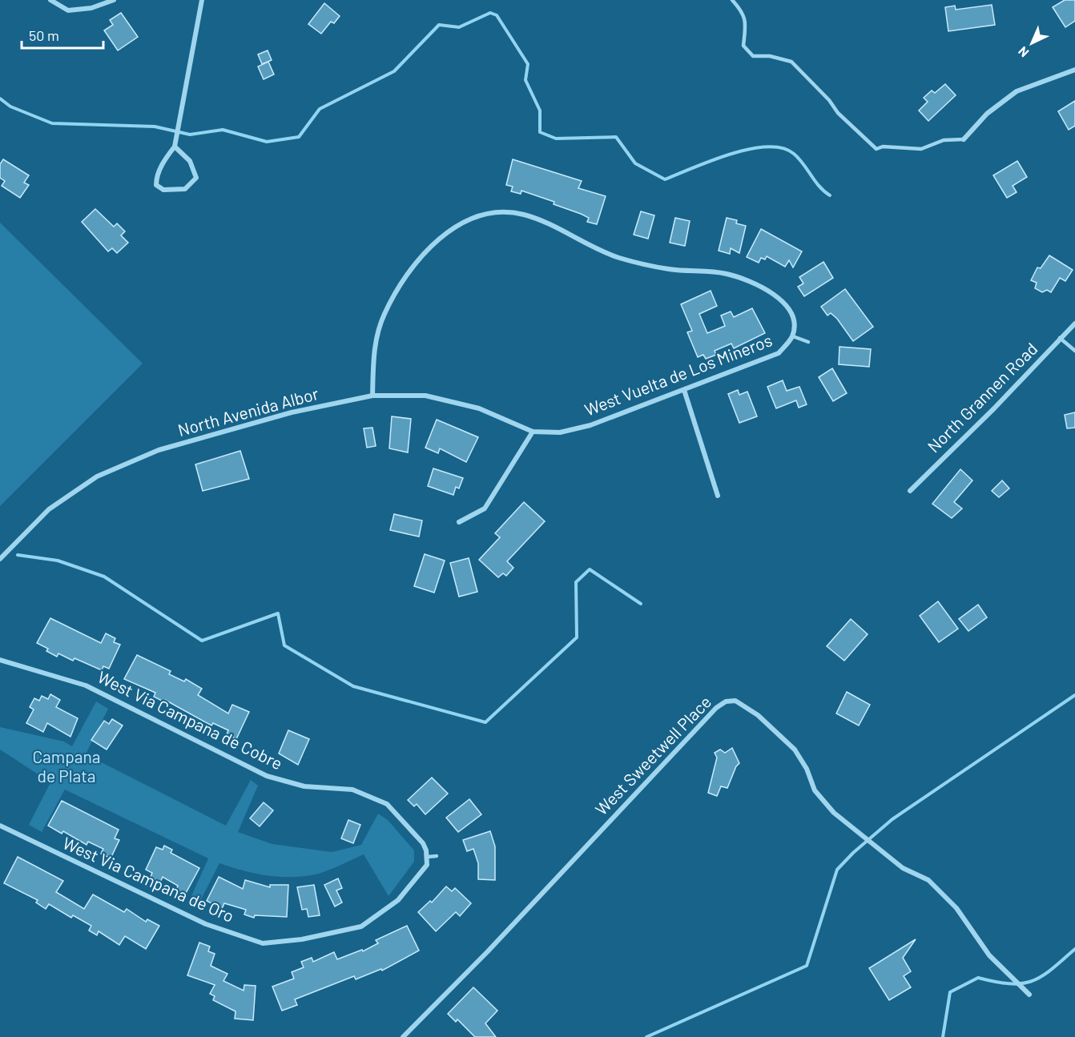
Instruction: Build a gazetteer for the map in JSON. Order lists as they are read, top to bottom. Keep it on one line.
{"streets":{"street":["West Vuelta de Los Mineros","North Grannen Road","North Avenida Albor","West Via Campana de Cobre","West Sweetwell Place","West Via Campana de Oro"]},"crossings":[["West Vuelta de Los Mineros","North Avenida Albor"],["West Via Campana de Cobre","West Via Campana de Oro"]],"parks":["Campana de Plata"],"scale_bar":"50 m","north":"bottom left"}
